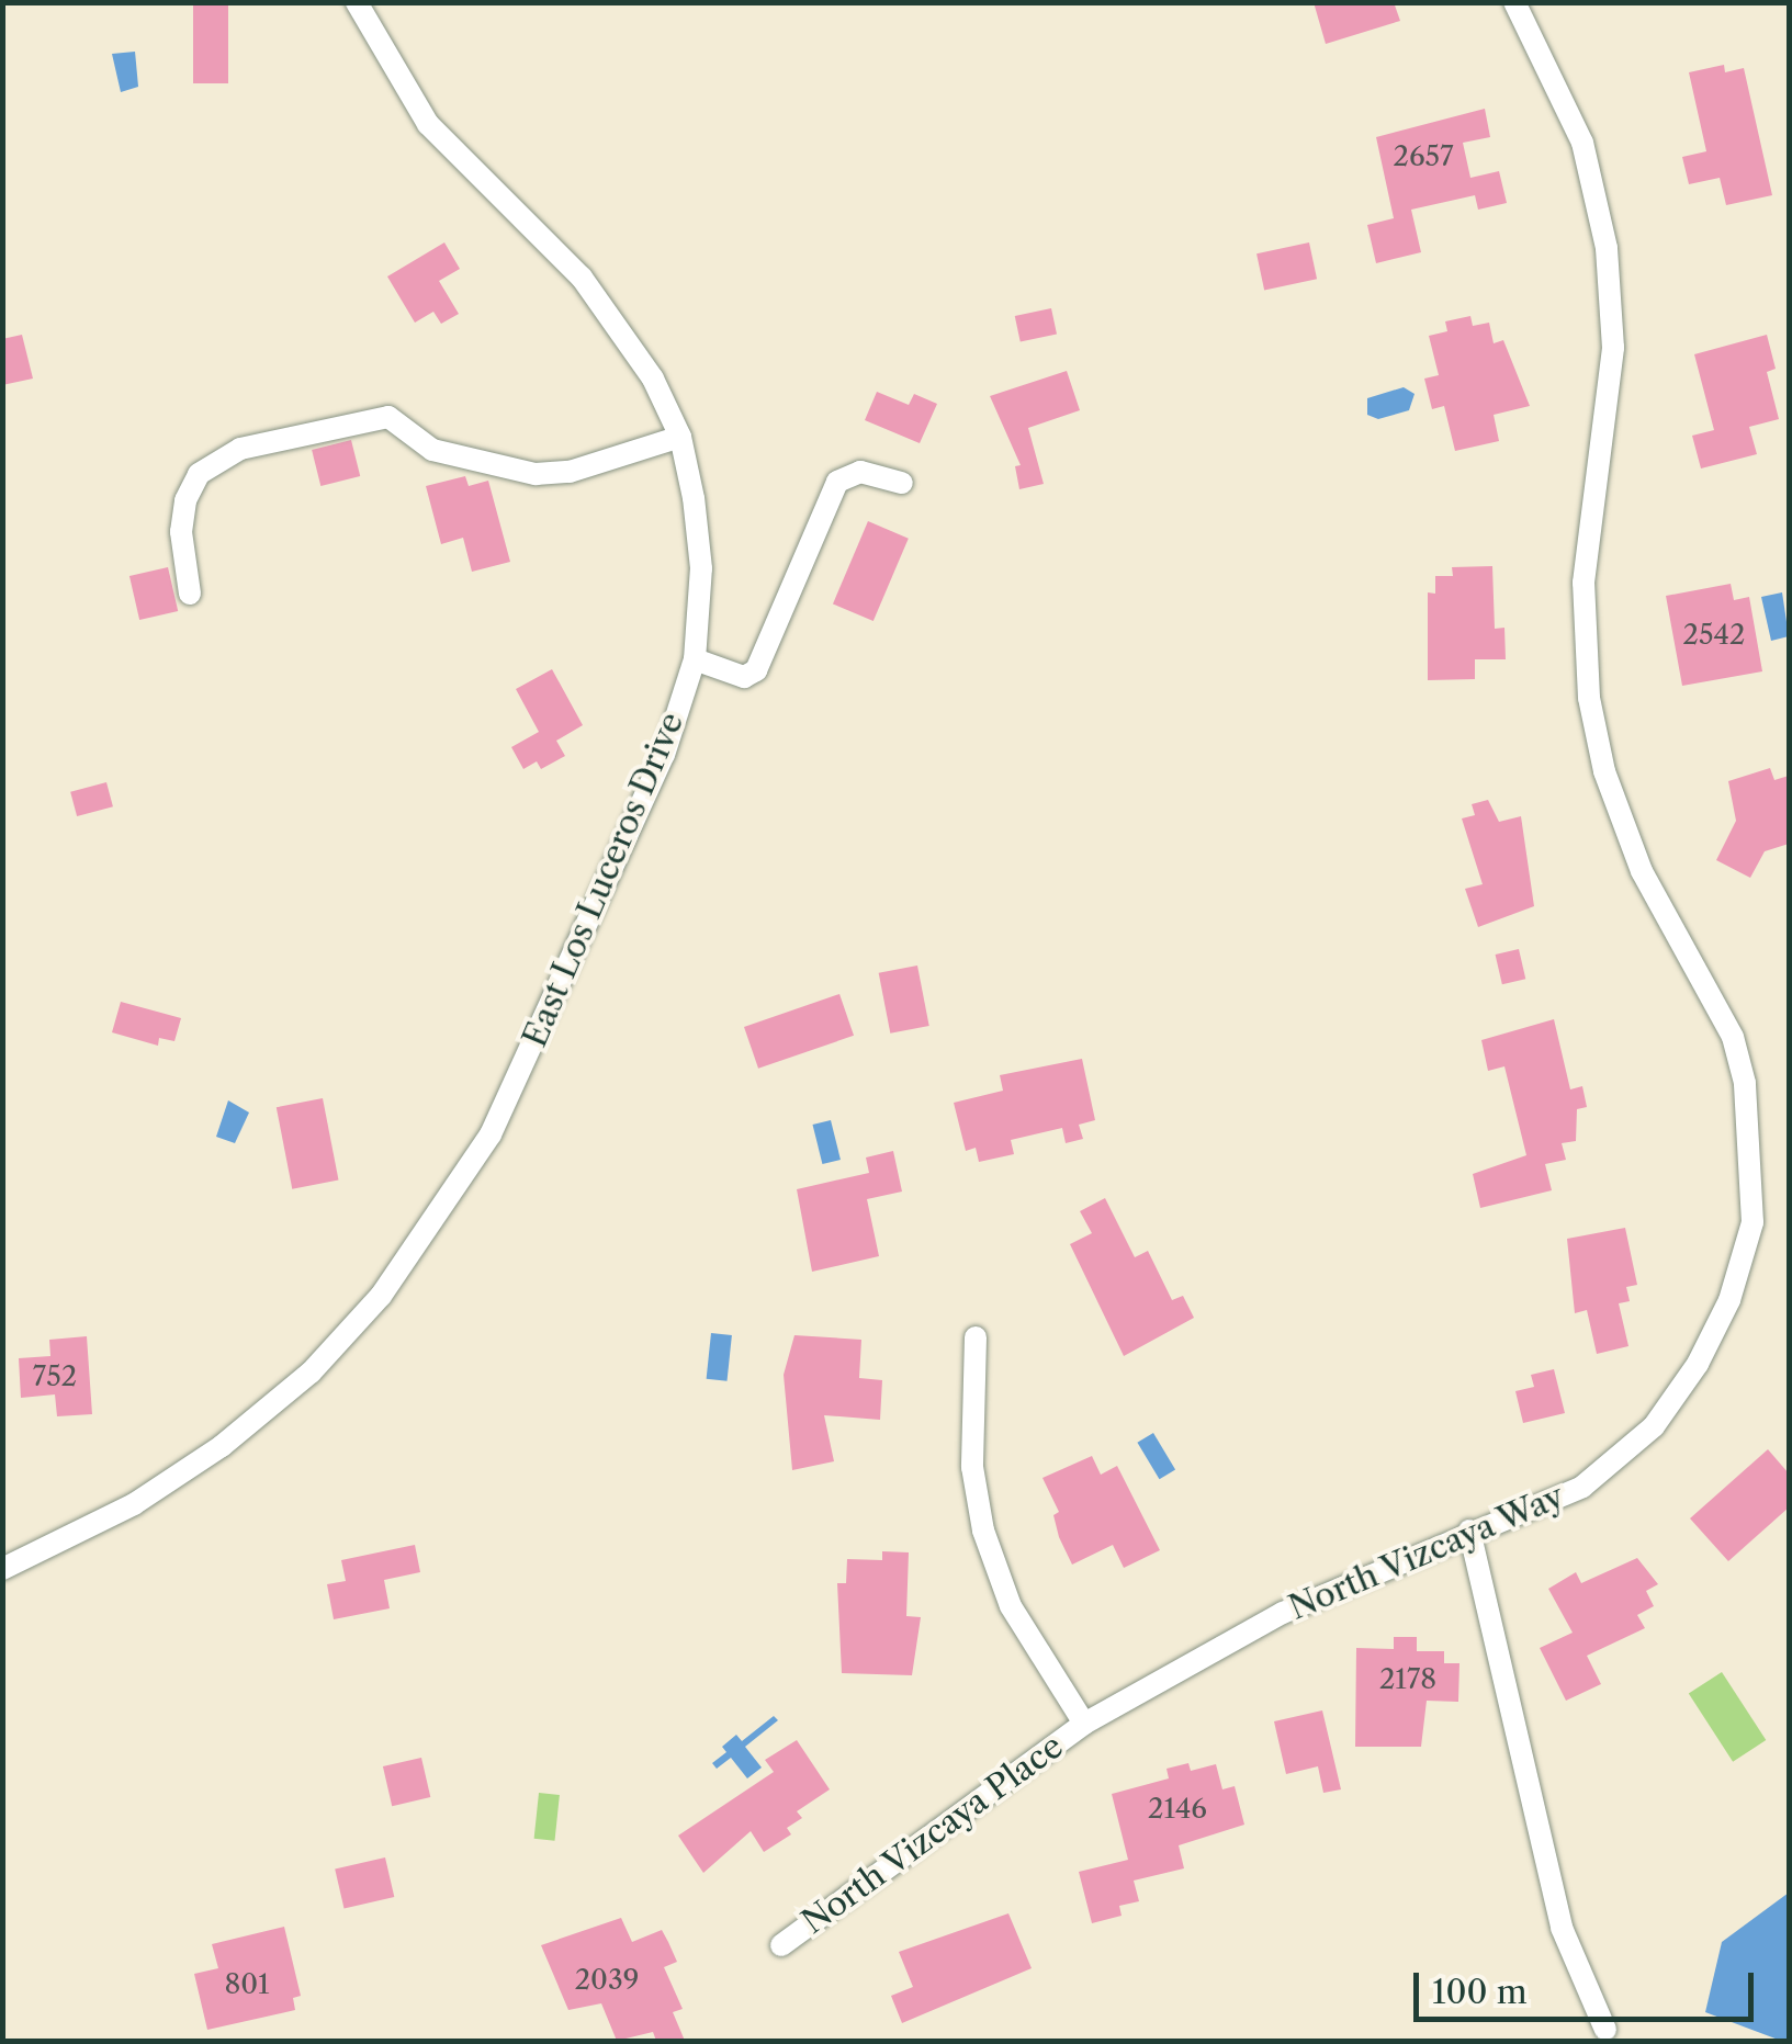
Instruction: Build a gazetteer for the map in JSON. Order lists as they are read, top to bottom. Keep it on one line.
{"streets":{"street":["East Los Luceros Drive","North Vizcaya Way","North Vizcaya Place"]},"crossings":[["North Vizcaya Way","North Vizcaya Place"]],"house_numbers":["2657","2542","752","2178","2146","2039","801"],"scale_bar":"100 m"}
